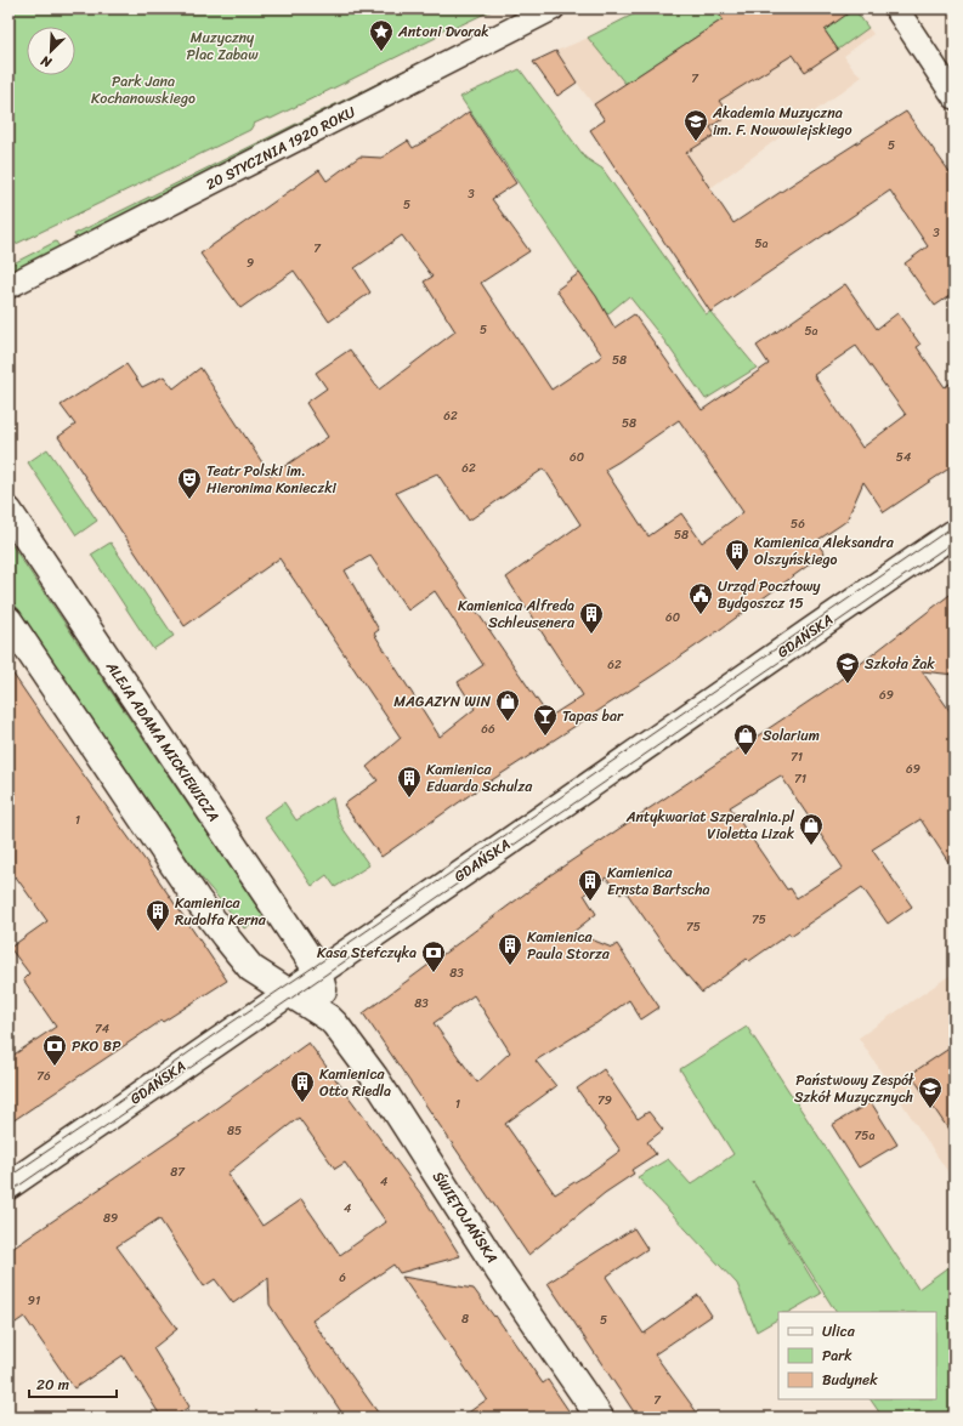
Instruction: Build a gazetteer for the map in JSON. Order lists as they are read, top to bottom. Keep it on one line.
{"streets":{"street":["20 STYCZNIA 1920 ROKU","GDAŃSKA","ALEJA ADAMA MICKIEWICZA","ŚWIĘTOJAŃSKA"]},"crossings":[["GDAŃSKA","ALEJA ADAMA MICKIEWICZA"],["GDAŃSKA","ŚWIĘTOJAŃSKA"],["ALEJA ADAMA MICKIEWICZA","ŚWIĘTOJAŃSKA"]],"parks":["Muzyczny Plac Zabaw","Park Jana Kochanowskiego"],"places":{"place":["Antoni Dvorak"],"school or university":["Akademia Muzyczna im. F. Nowowiejskiego","Szkoła Żak","Państwowy Zespół Szkół Muzycznych"],"theatre":["Teatr Polski im. Hieronima Konieczki"],"building":["Kamienica Aleksandra Olszyńskiego","Kamienica Alfreda Schleusenera","Kamienica Eduarda Schulza","Kamienica Ernsta Bartscha","Kamienica Rudolfa Kerna","Kamienica Paula Storza","Kamienica Otto Riedla"],"public building":["Urząd Pocztowy Bydgoszcz 15"],"shop":["MAGAZYN WIN","Solarium","Antykwariat Szperalnia.pl Violetta Lizak"],"bar":["Tapas bar"],"bank":["Kasa Stefczyka","PKO BP"]},"house_numbers":["7","5","3","5","3","5a","7","9","5","5a","58","62","58","60","54","62","56","58","60","62","69","66","71","69","71","1","75","75","83","83","74","76","79","1","85","75a","87","4","4","89","6","91","8","5","7"],"legend":["Ulica","Park","Budynek"],"scale_bar":"20 m","north":"bottom left"}
